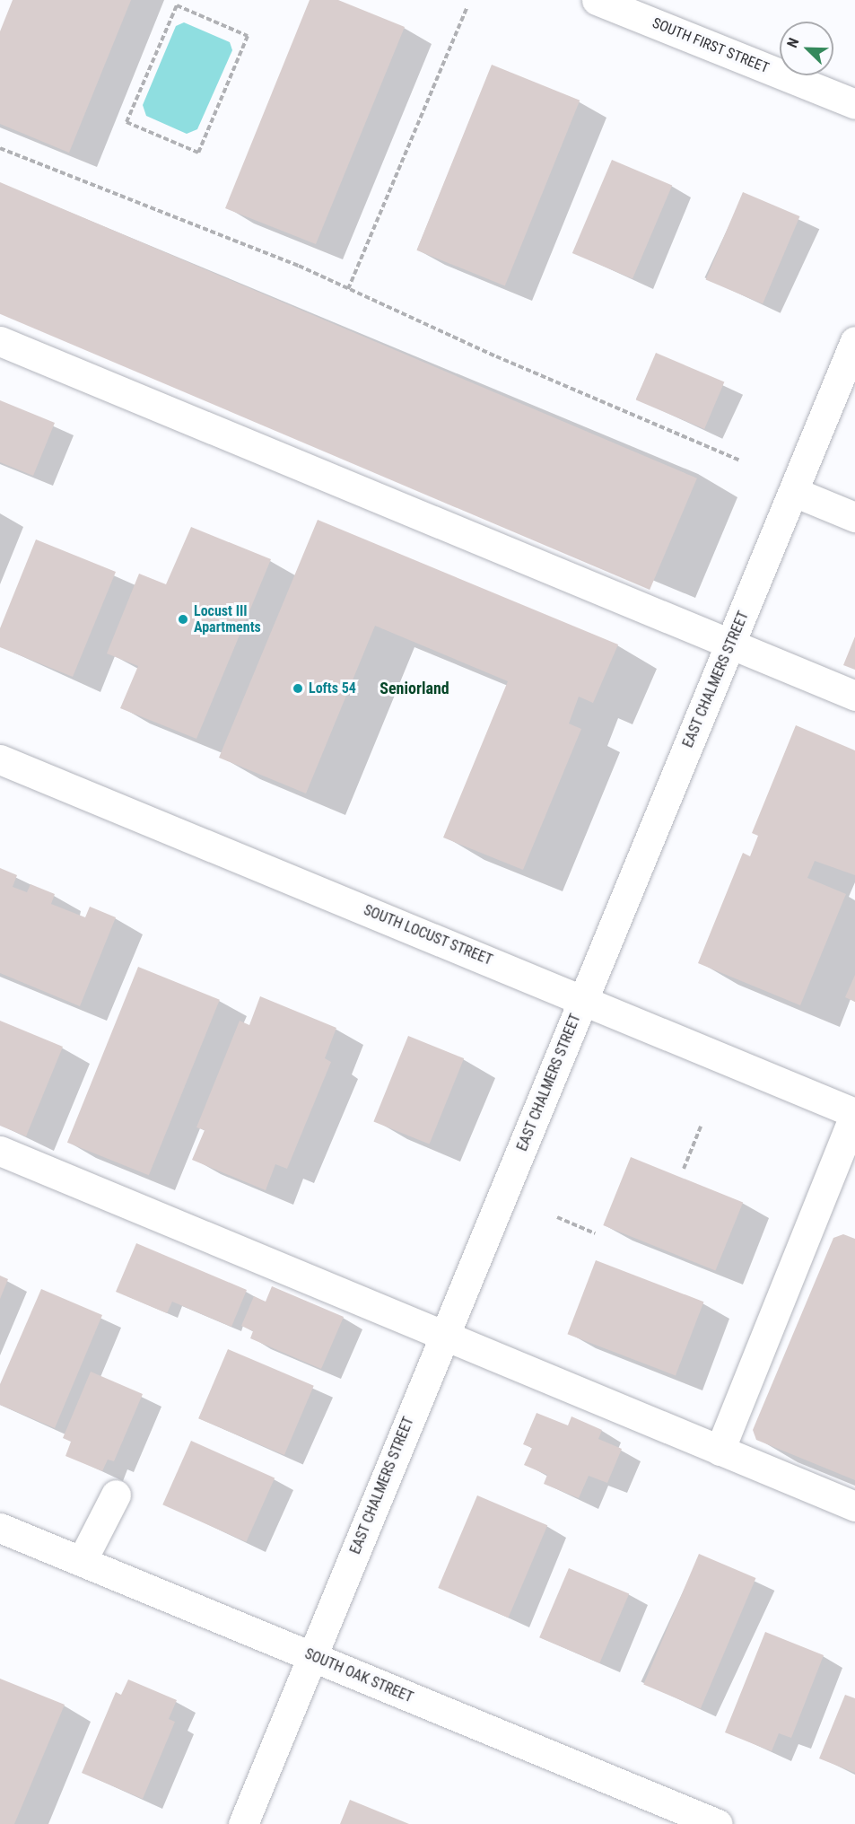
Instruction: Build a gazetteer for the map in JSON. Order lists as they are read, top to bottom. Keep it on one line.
{"streets":{"street":["SOUTH FIRST STREET","EAST CHALMERS STREET","SOUTH LOCUST STREET","SOUTH OAK STREET"]},"crossings":[["EAST CHALMERS STREET","SOUTH LOCUST STREET"],["EAST CHALMERS STREET","SOUTH OAK STREET"]],"districts":["Seniorland"],"places":["Locust III Apartments","Lofts 54"],"north":"top left"}
